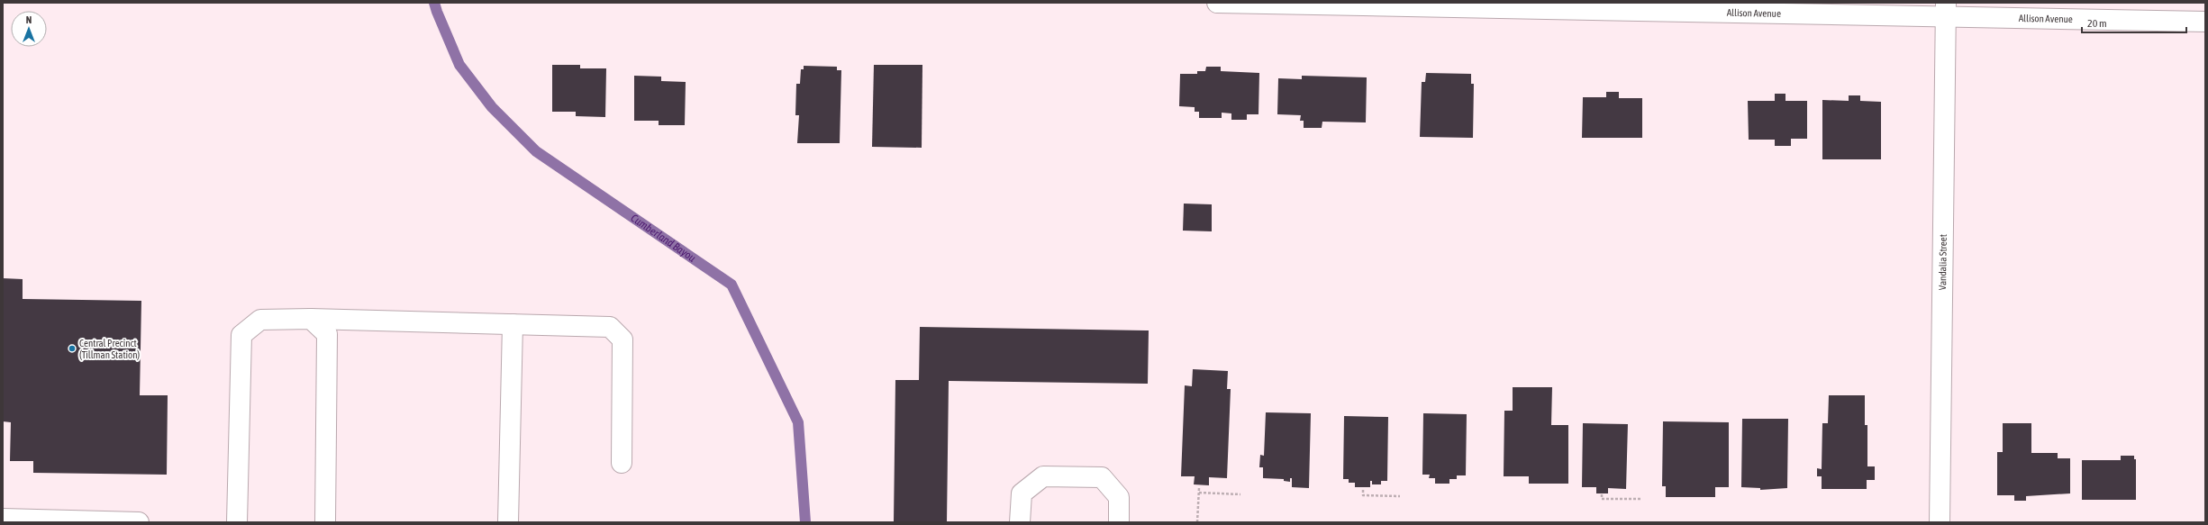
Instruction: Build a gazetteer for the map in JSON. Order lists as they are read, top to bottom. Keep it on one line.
{"streets":{"street":["Allison Avenue","Vandalia Street"]},"crossings":[["Allison Avenue","Vandalia Street"]],"water":["Cumberland Bayou"],"places":["Central Precinct (Tillman Station)"],"scale_bar":"20 m","north":"top"}
